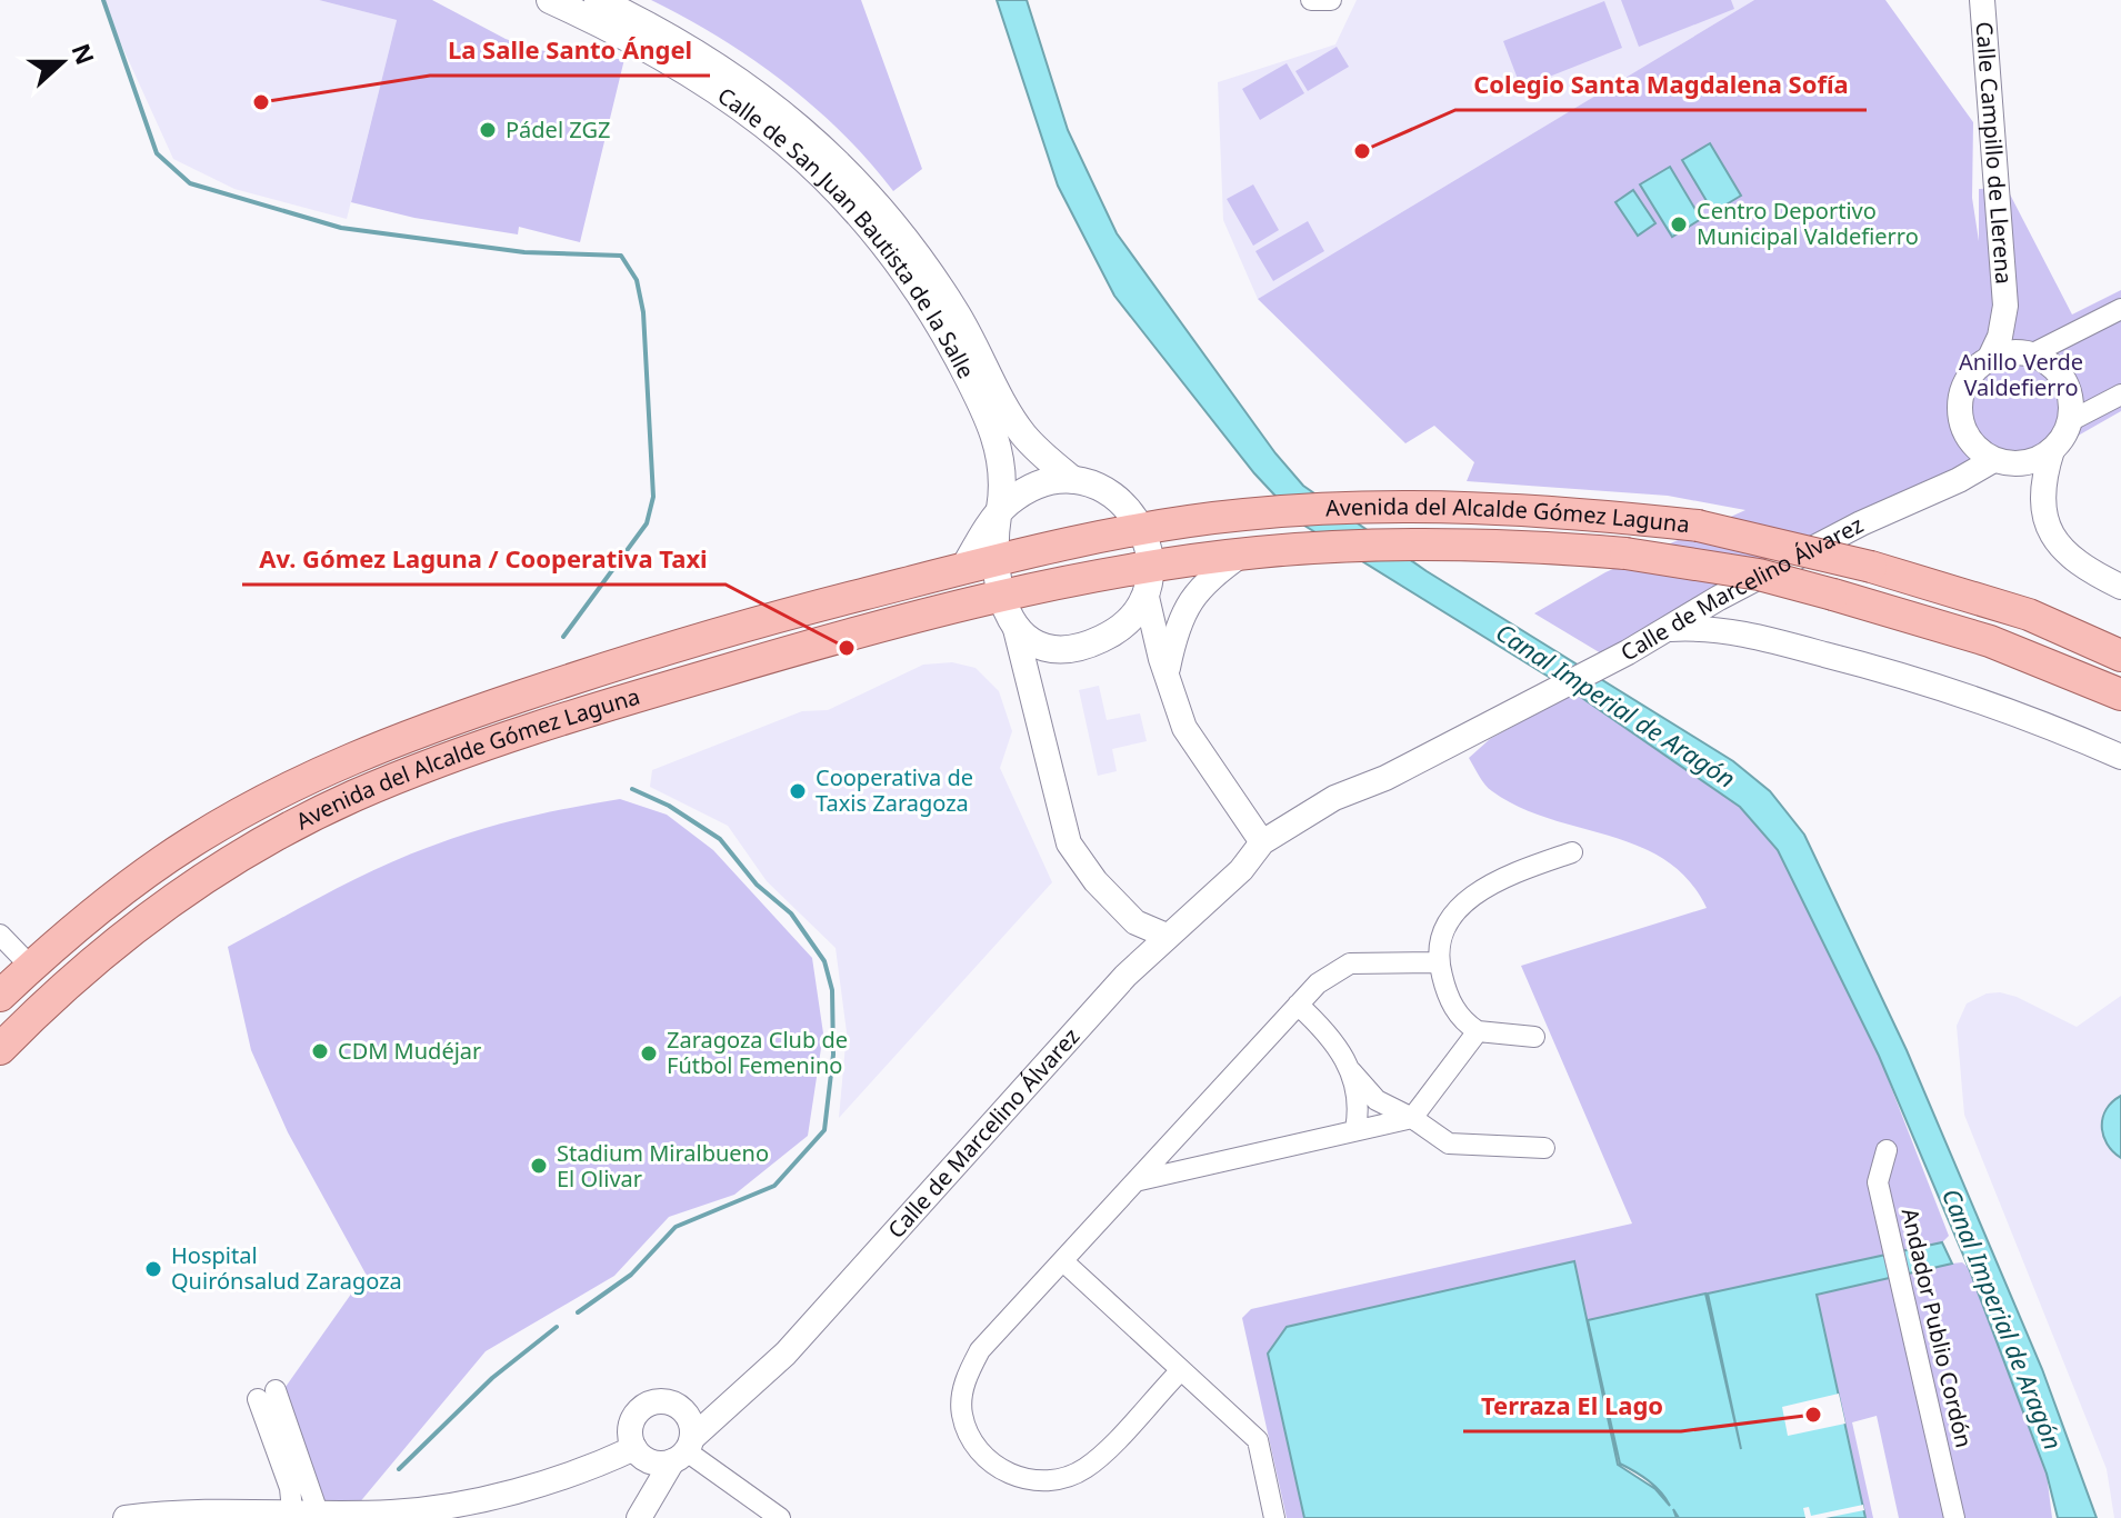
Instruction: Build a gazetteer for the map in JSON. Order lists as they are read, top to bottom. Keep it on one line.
{"streets":{"main road":["Calle de San Juan Bautista de la Salle","Avenida del Alcalde Gómez Laguna"],"street":["Calle Campillo de Llerena","Calle de Marcelino Álvarez","Andador Publio Cordón"]},"crossings":[["Calle Campillo de Llerena","Calle de Marcelino Álvarez"]],"water":["Canal Imperial de Aragón"],"parks":["Anillo Verde Valdefierro"],"places":["La Salle Santo Ángel","Pádel ZGZ","Colegio Santa Magdalena Sofía","Centro Deportivo Municipal Valdefierro","Av. Gómez Laguna / Cooperativa Taxi","Cooperativa de Taxis Zaragoza","CDM Mudéjar","Zaragoza Club de Fútbol Femenino","Stadium Miralbueno El Olivar","Hospital Quirónsalud Zaragoza","Terraza El Lago"],"north":"right"}
